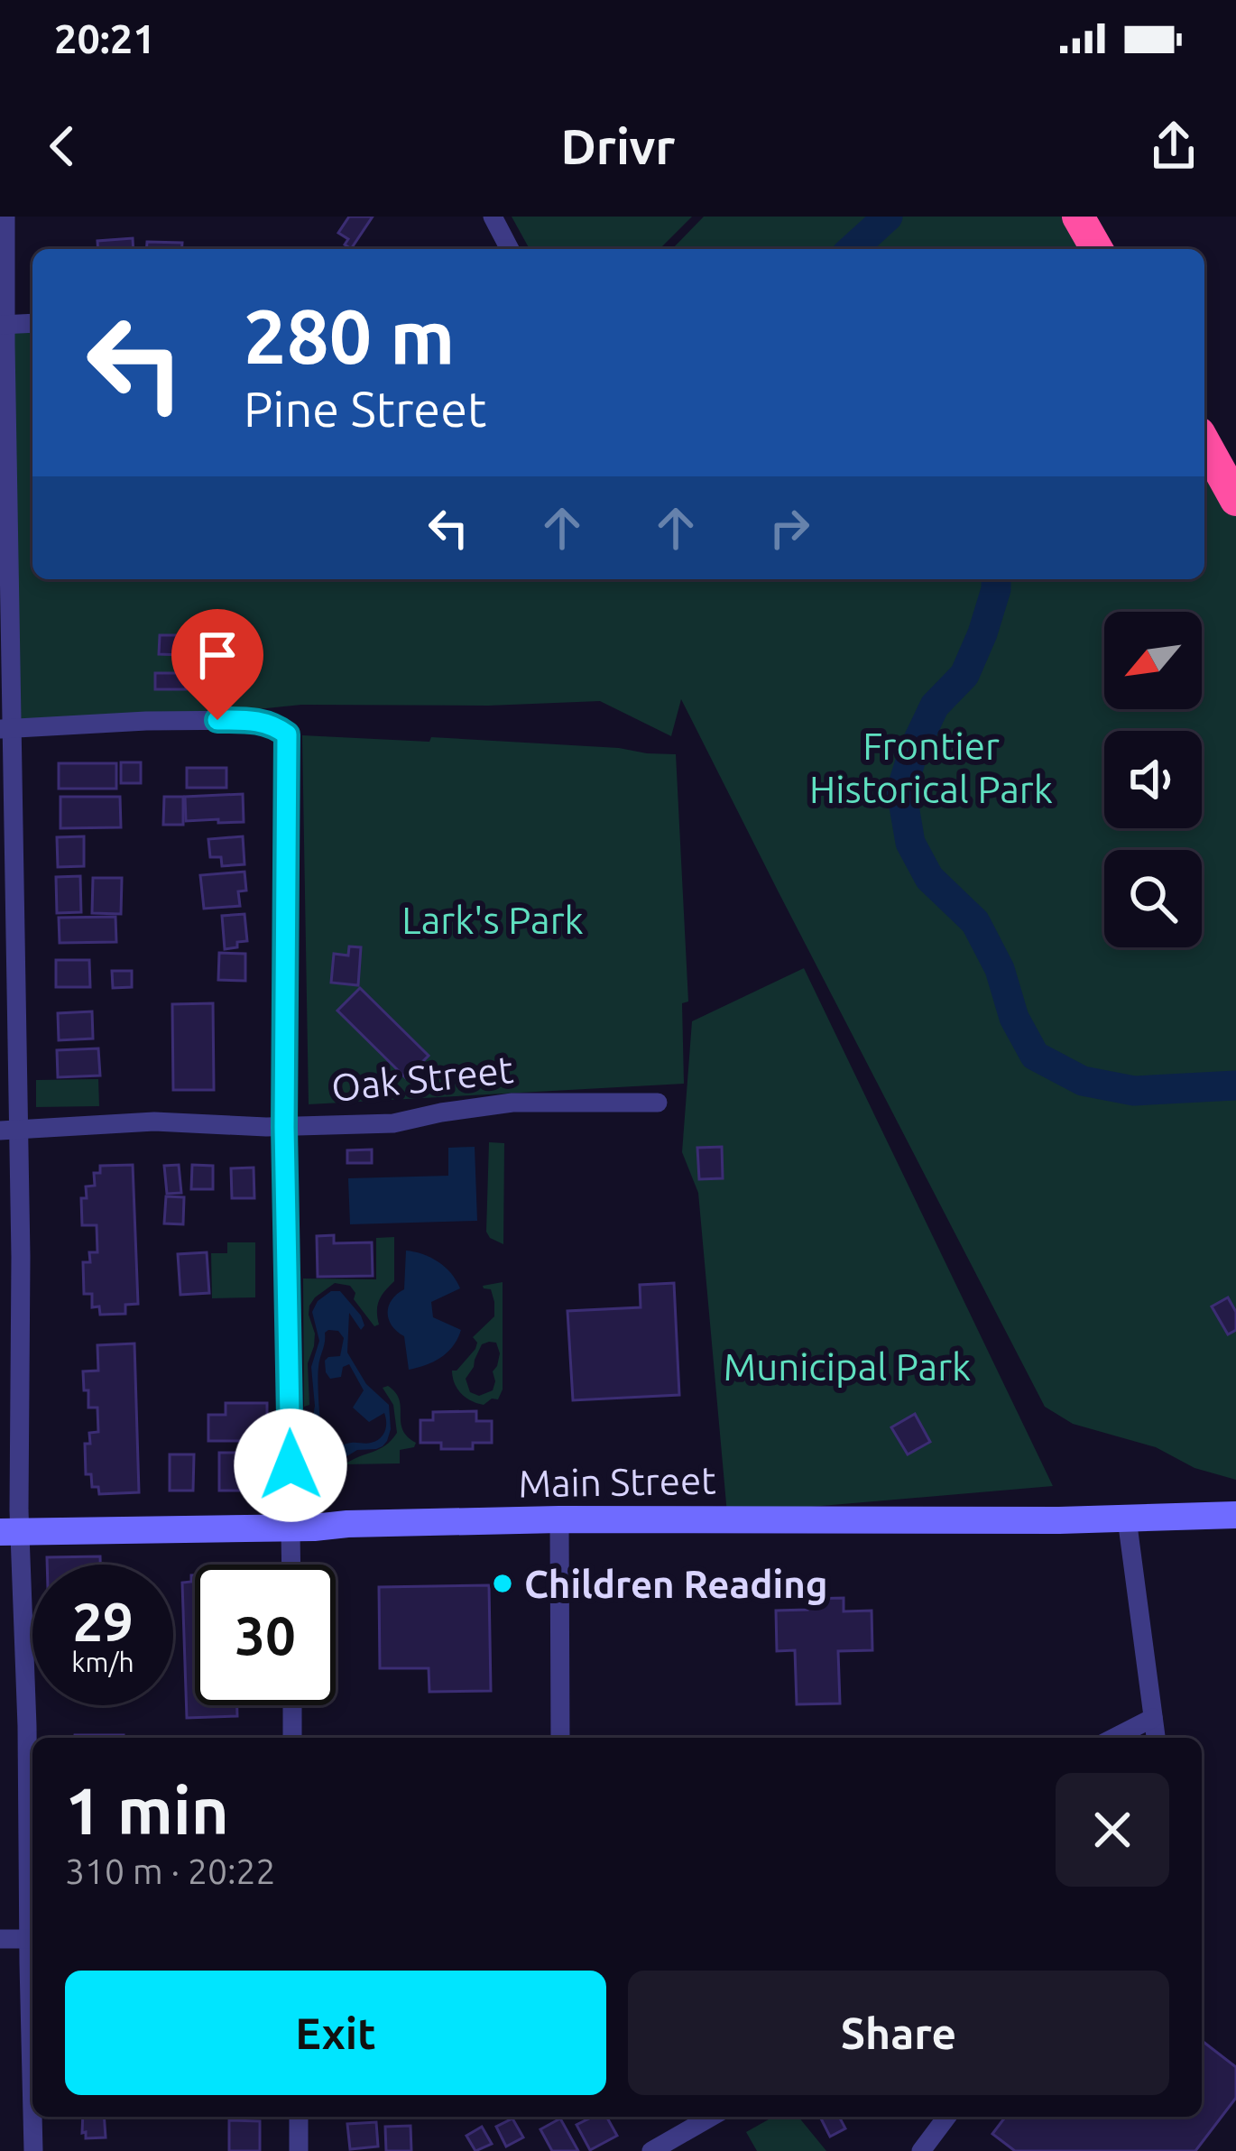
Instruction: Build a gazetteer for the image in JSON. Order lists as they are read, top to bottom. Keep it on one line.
{"streets":{"street":["Oak Street","Main Street"]},"parks":["Frontier Historical Park","Lark's Park","Municipal Park"],"places":["Children Reading"],"north":"bottom left","page":{"status":"20:21","header":"Drivr","turn":["280 m","Pine Street"],"speed":"29 km/h","limit":"30","heading":["1 min","310 m · 20:22"],"buttons":["Exit","Share"]}}
